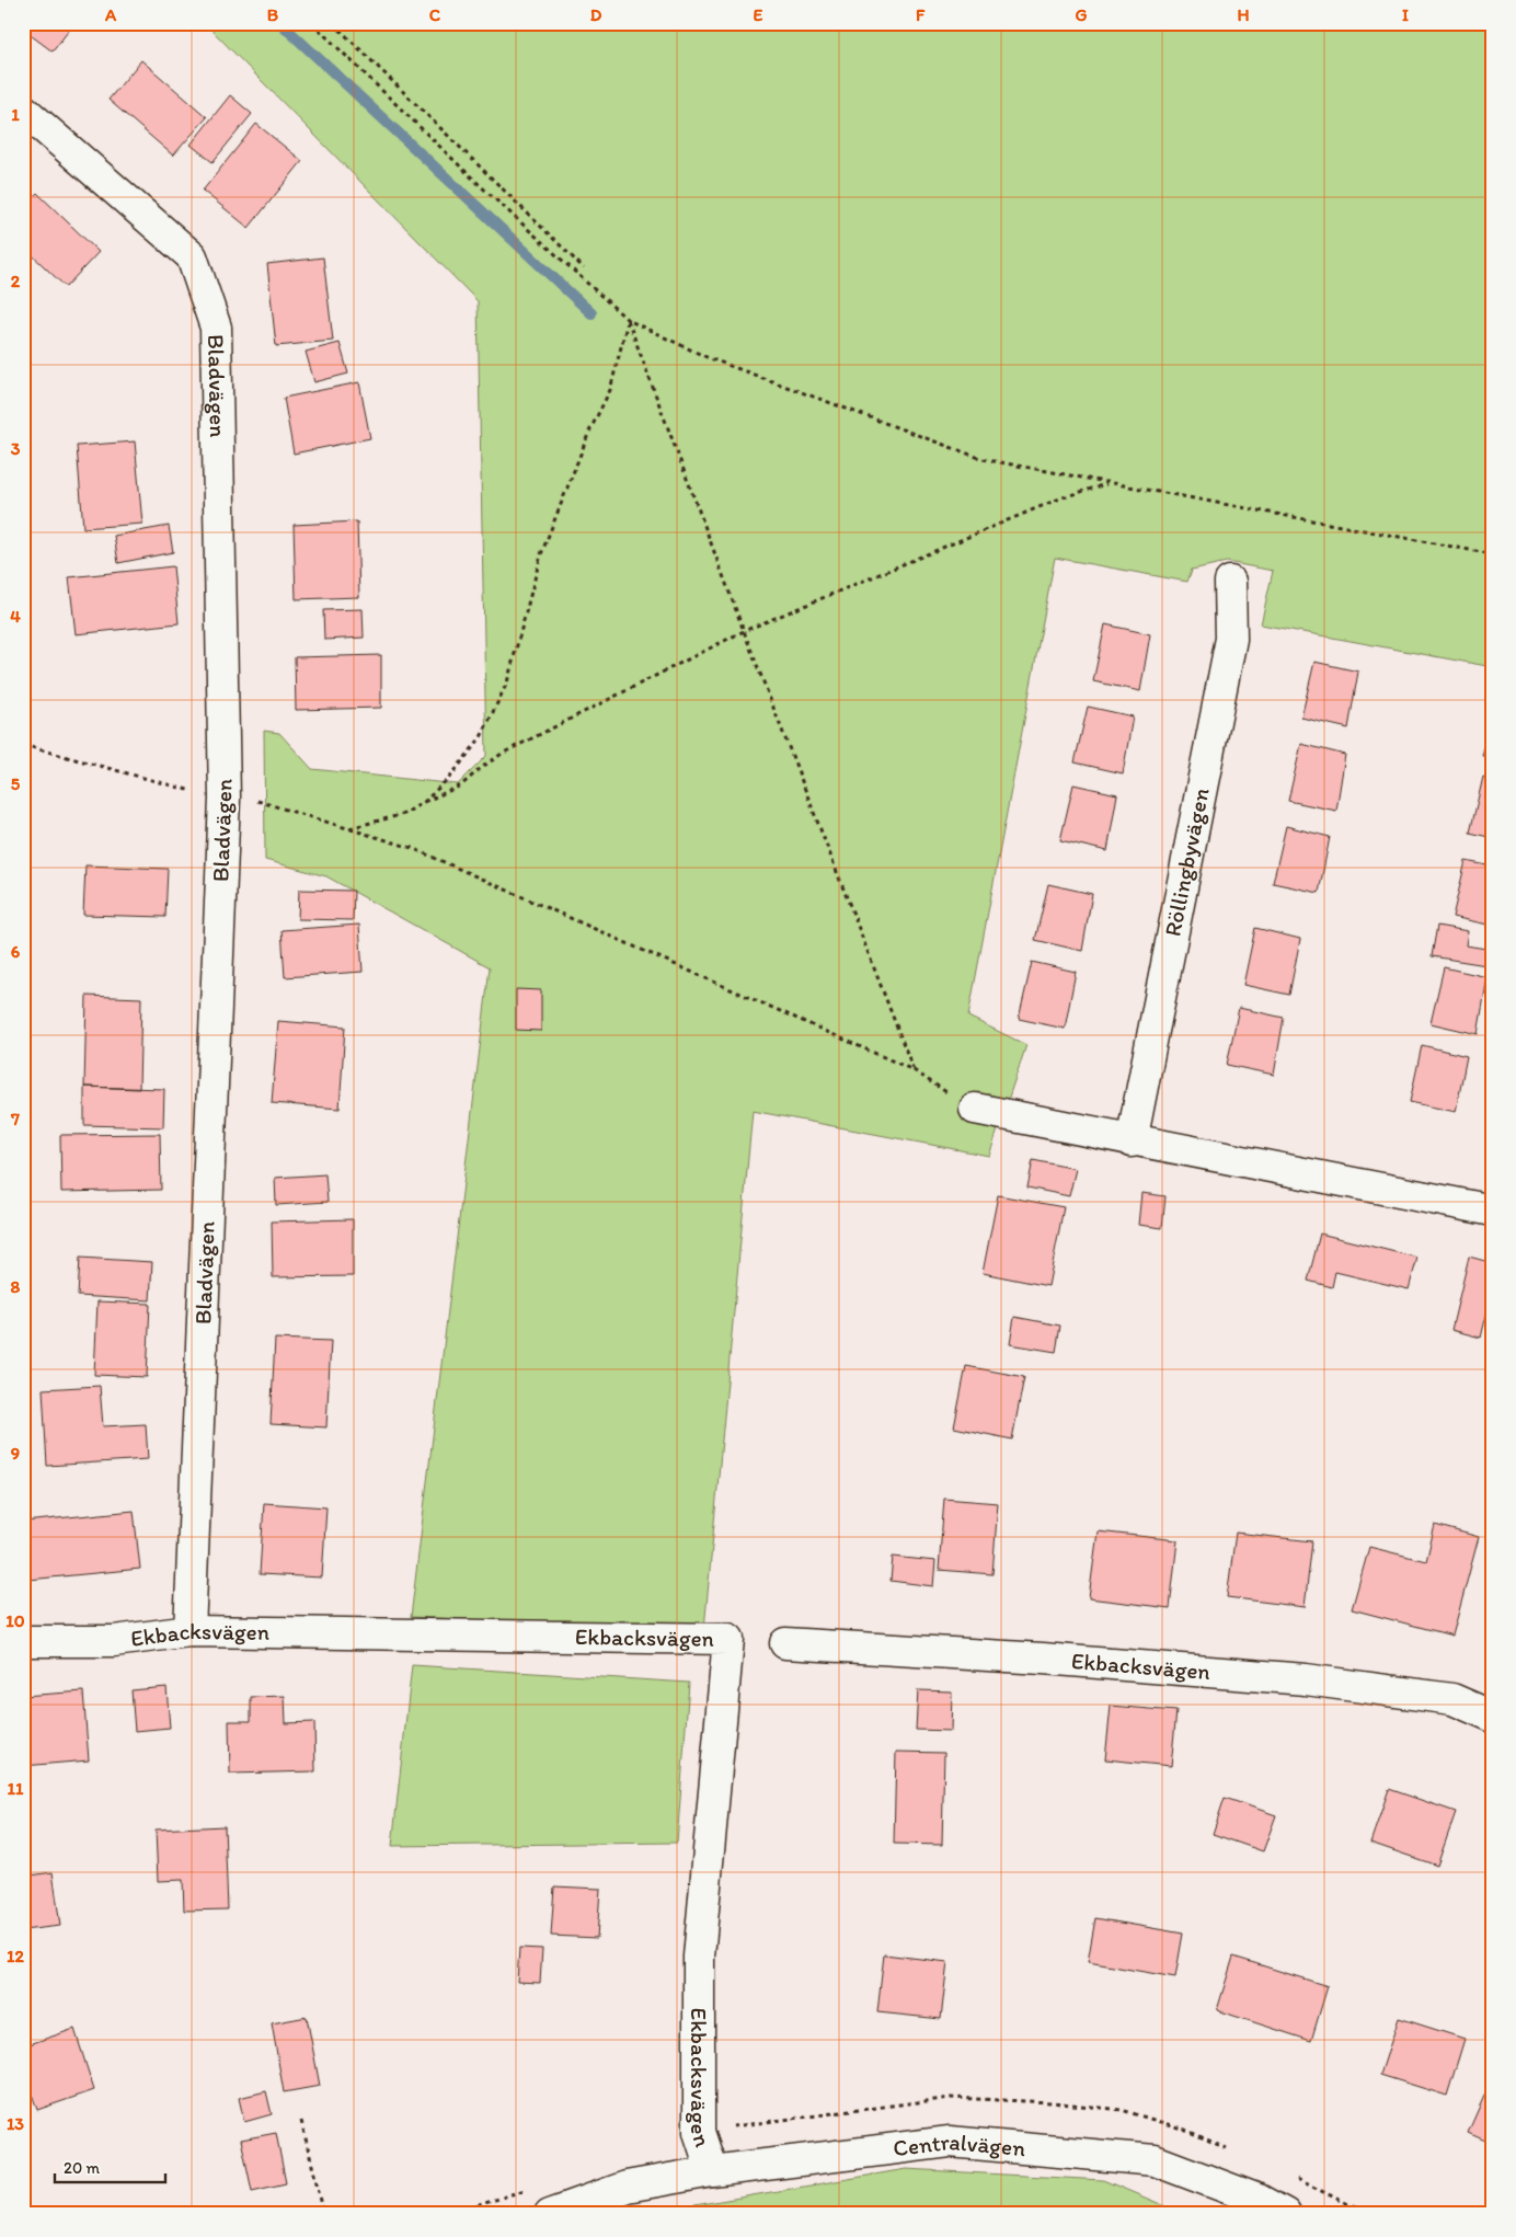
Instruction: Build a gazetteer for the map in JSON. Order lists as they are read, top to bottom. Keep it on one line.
{"streets":{"street":["Bladvägen","Röllingbyvägen","Ekbacksvägen","Centralvägen"]},"crossings":[["Bladvägen","Ekbacksvägen"],["Ekbacksvägen","Centralvägen"]],"scale_bar":"20 m","grid":{"columns":["A","B","C","D","E","F","G","H","I"],"rows":["1","2","3","4","5","6","7","8","9","10","11","12","13"]}}
